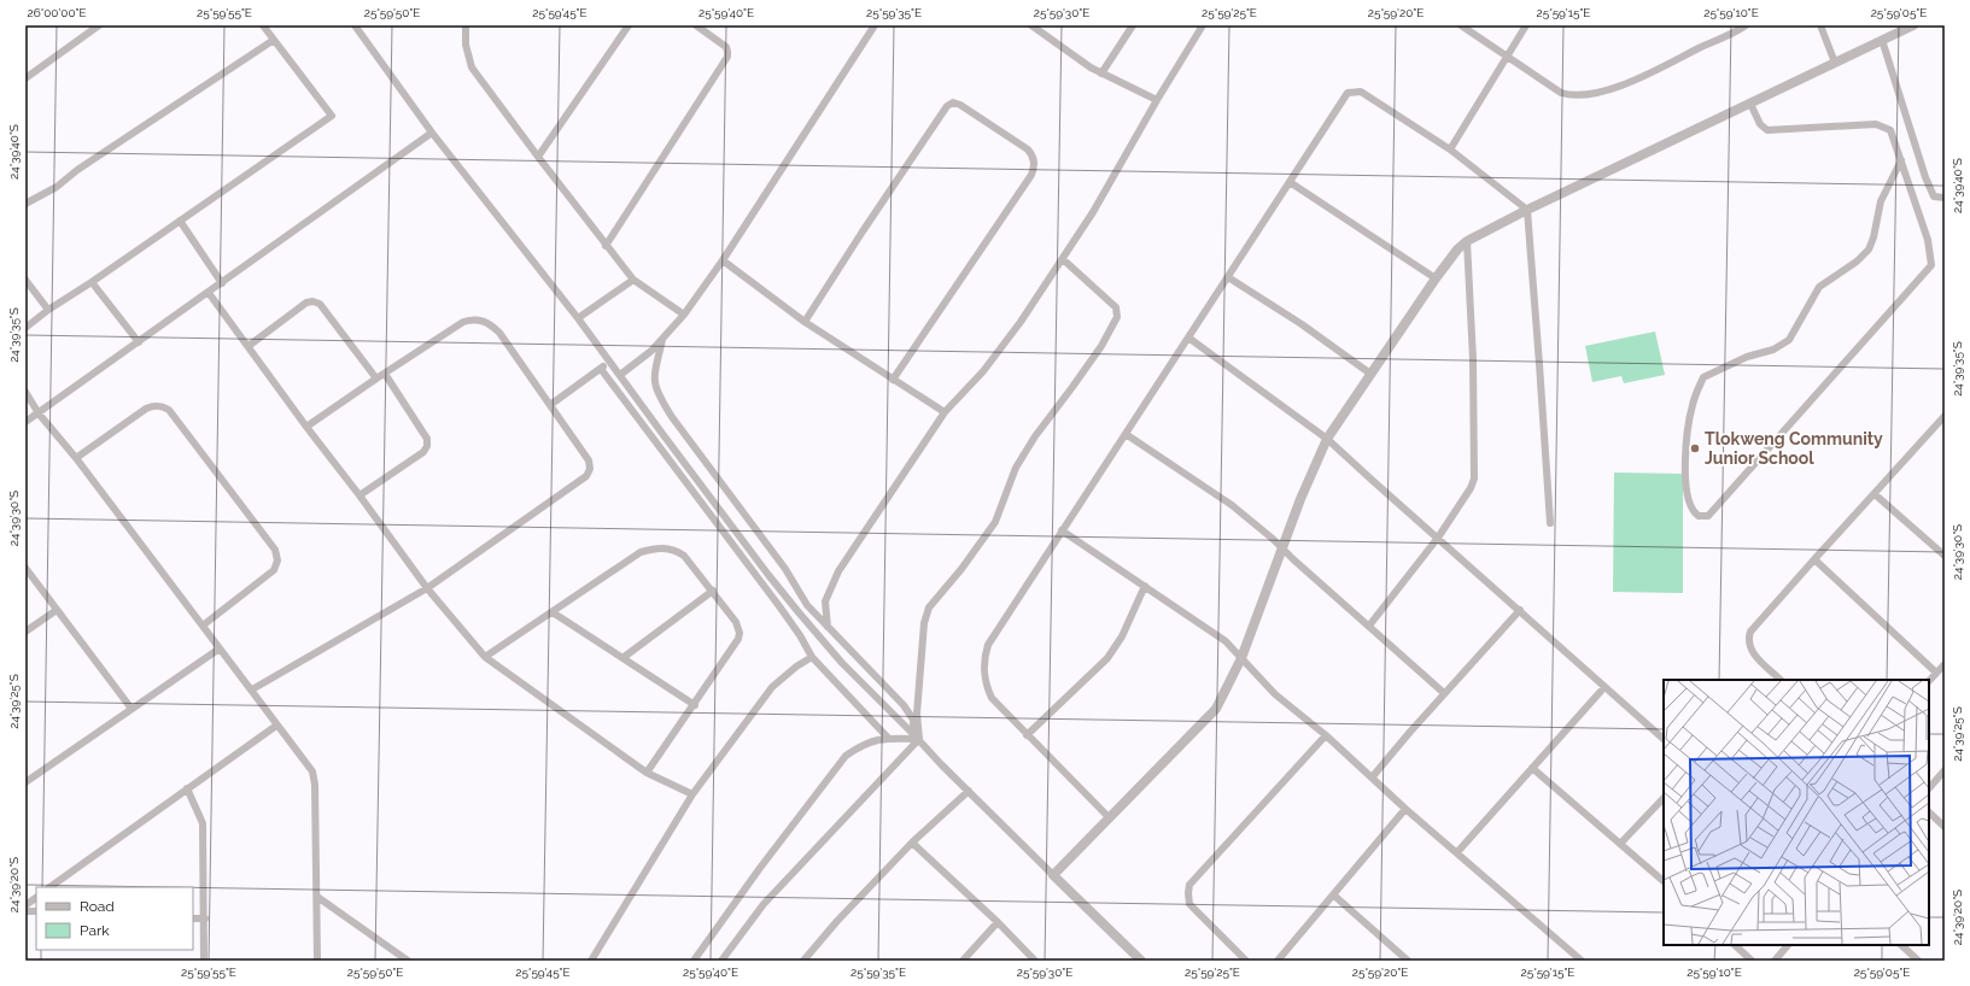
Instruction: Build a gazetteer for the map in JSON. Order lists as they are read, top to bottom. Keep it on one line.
{"places":["Tlokweng Community Junior School"],"legend":["Road","Park"],"coordinates":["26°00'00\"E","25°59'55\"E","25°59'50\"E","25°59'45\"E","25°59'40\"E","25°59'35\"E","25°59'30\"E","25°59'25\"E","25°59'20\"E","25°59'15\"E","25°59'10\"E","25°59'05\"E","24°39'40\"S","24°39'35\"S","24°39'30\"S","24°39'25\"S","24°39'20\"S"]}
